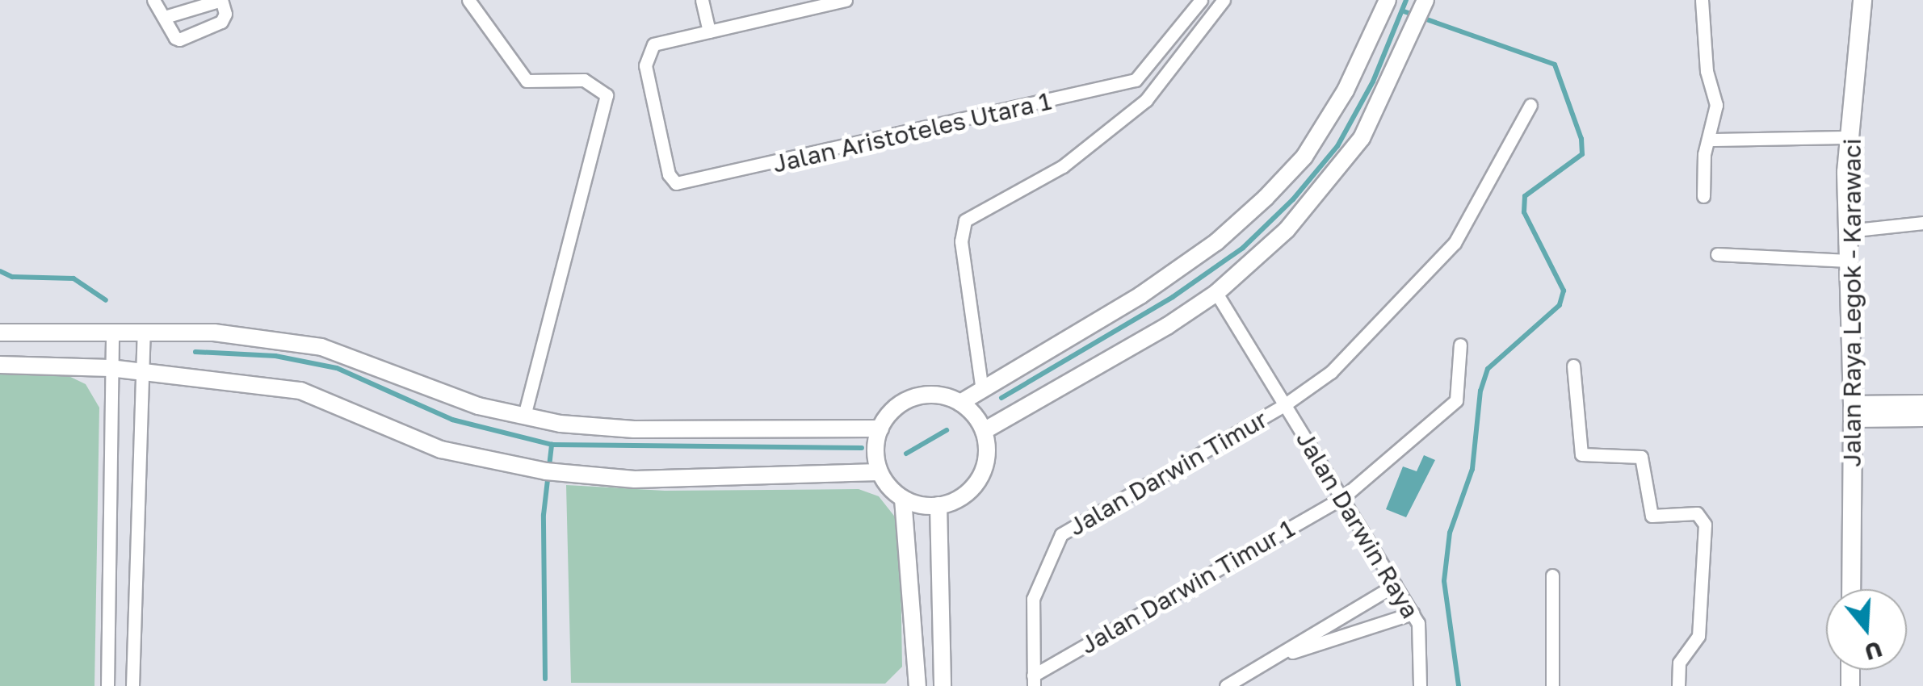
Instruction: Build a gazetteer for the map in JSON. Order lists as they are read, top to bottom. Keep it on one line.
{"streets":{"main road":["Jalan Raya Legok - Karawaci"],"street":["Jalan Aristoteles Utara 1","Jalan Darwin Timur","Jalan Darwin Raya","Jalan Darwin Timur 1"]},"crossings":[["Jalan Darwin Timur","Jalan Darwin Raya"],["Jalan Darwin Timur","Jalan Darwin Timur 1"],["Jalan Darwin Raya","Jalan Darwin Timur 1"]],"north":"bottom"}
